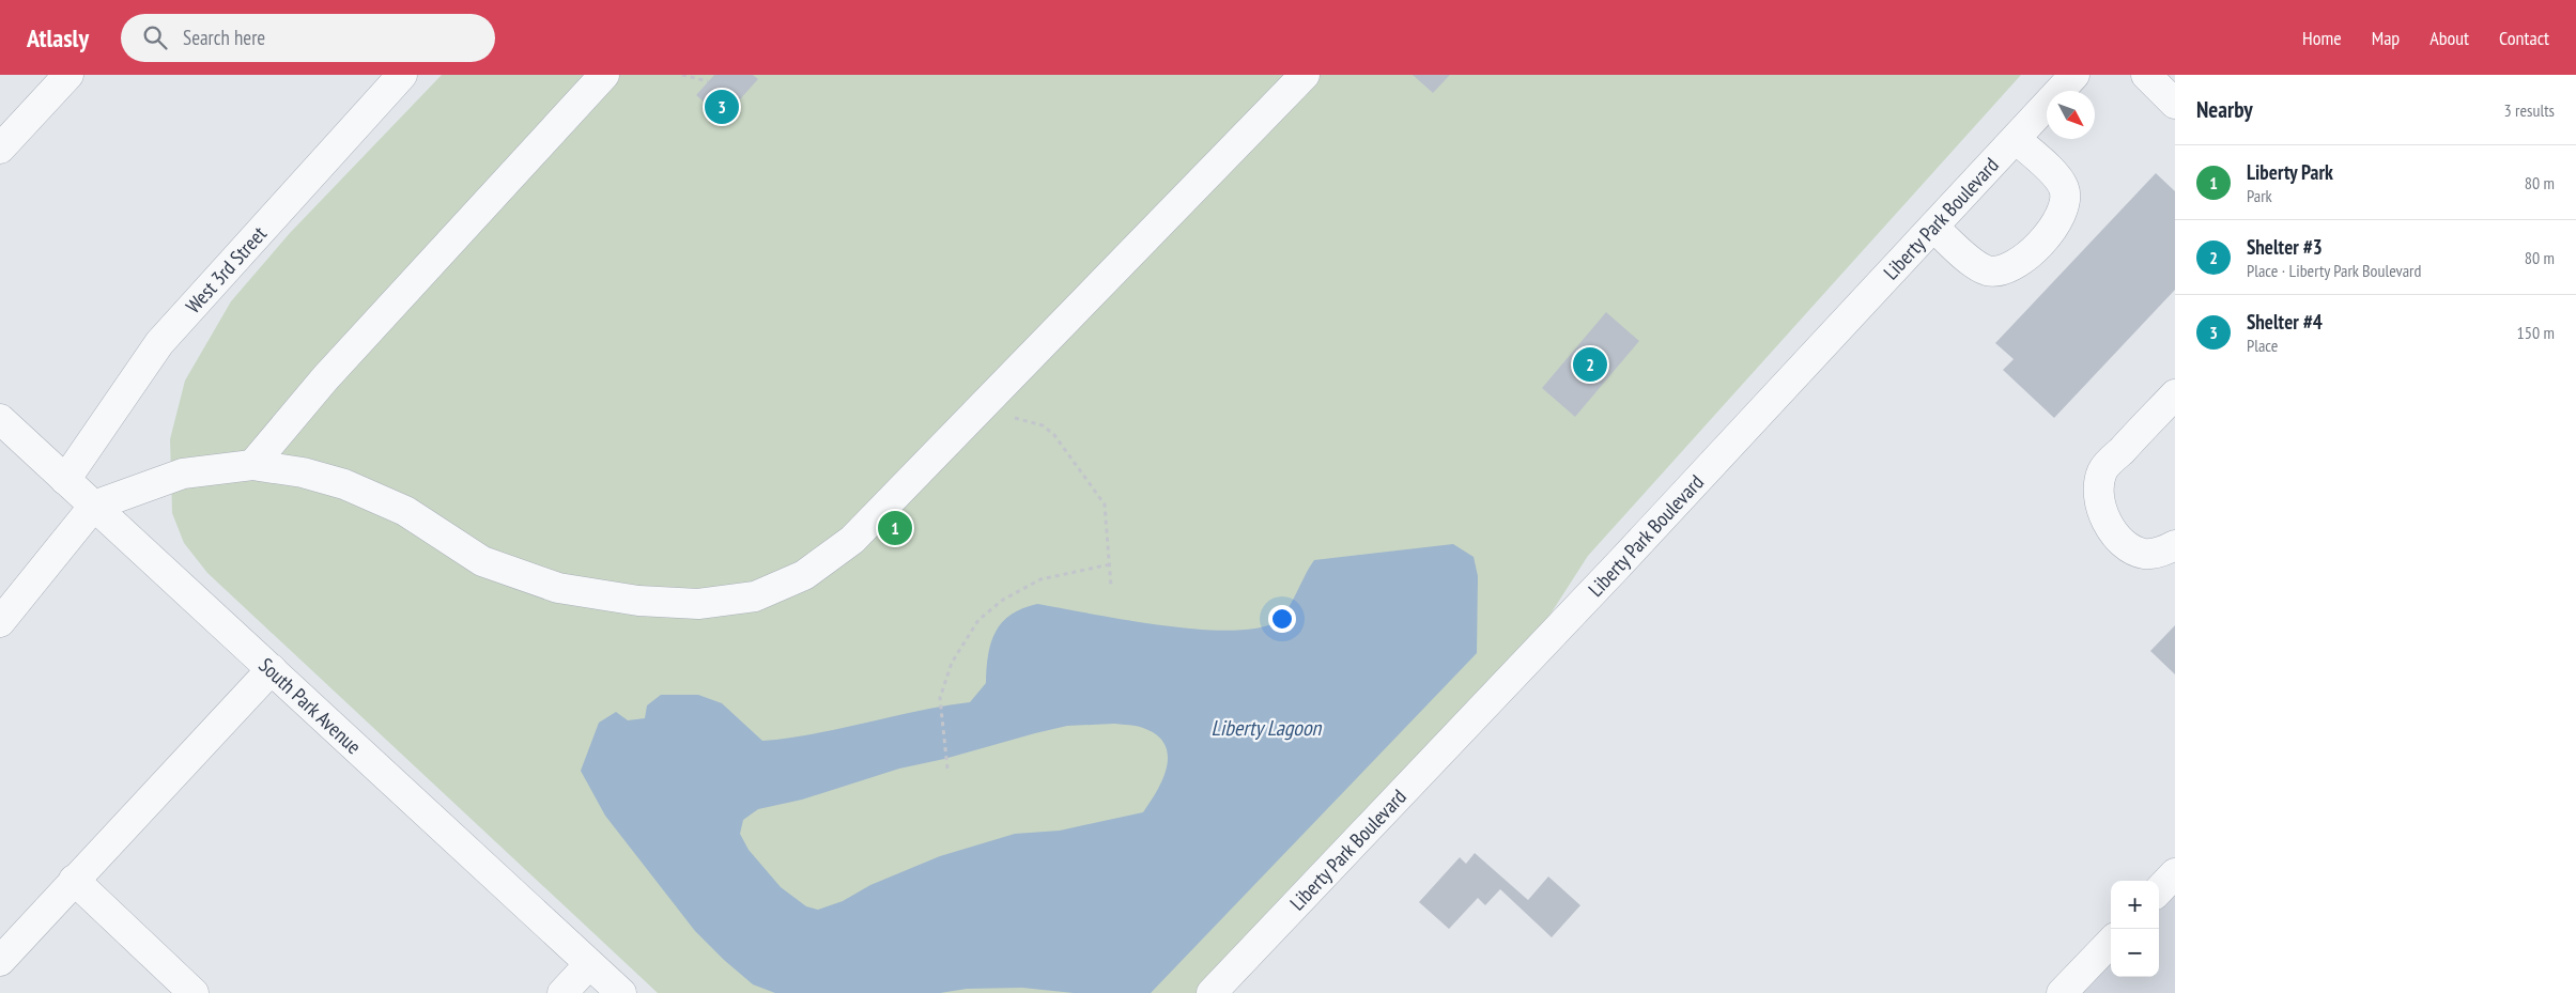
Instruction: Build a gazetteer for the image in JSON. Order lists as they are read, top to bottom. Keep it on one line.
{"streets":{"street":["Liberty Park Boulevard","West 3rd Street","South Park Avenue"]},"crossings":[["West 3rd Street","South Park Avenue"]],"water":["Liberty Lagoon"],"north":"bottom right","page":{"header":"Atlasly","search":"Search here","nav":["Home","Map","About","Contact"],"heading":["Nearby","3 results"],"pins":["3","2","1"],"list":[{"mark":"1","name":"Liberty Park","note":"Park","value":"80 m"},{"mark":"2","name":"Shelter #3","note":"Place · Liberty Park Boulevard","value":"80 m"},{"mark":"3","name":"Shelter #4","note":"Place","value":"150 m"}],"map_buttons":["+","−"]}}
